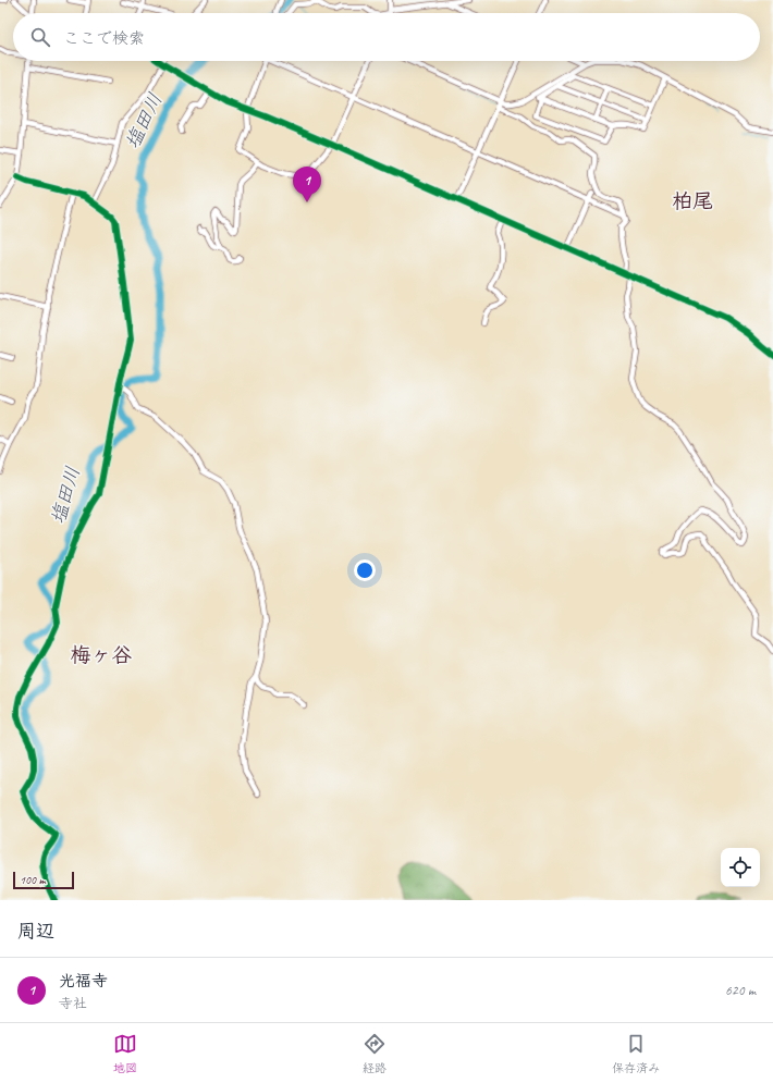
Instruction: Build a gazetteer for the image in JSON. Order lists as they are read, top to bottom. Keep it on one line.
{"districts":["柏尾","梅ヶ谷"],"water":["塩田川"],"scale_bar":"100 m","page":{"search":"ここで検索","pins":"1","scale":"100 m","heading":"周辺","list":[{"mark":"1","name":"光福寺","note":"寺社","value":"620 m"}],"nav":["地図","経路","保存済み"]}}
